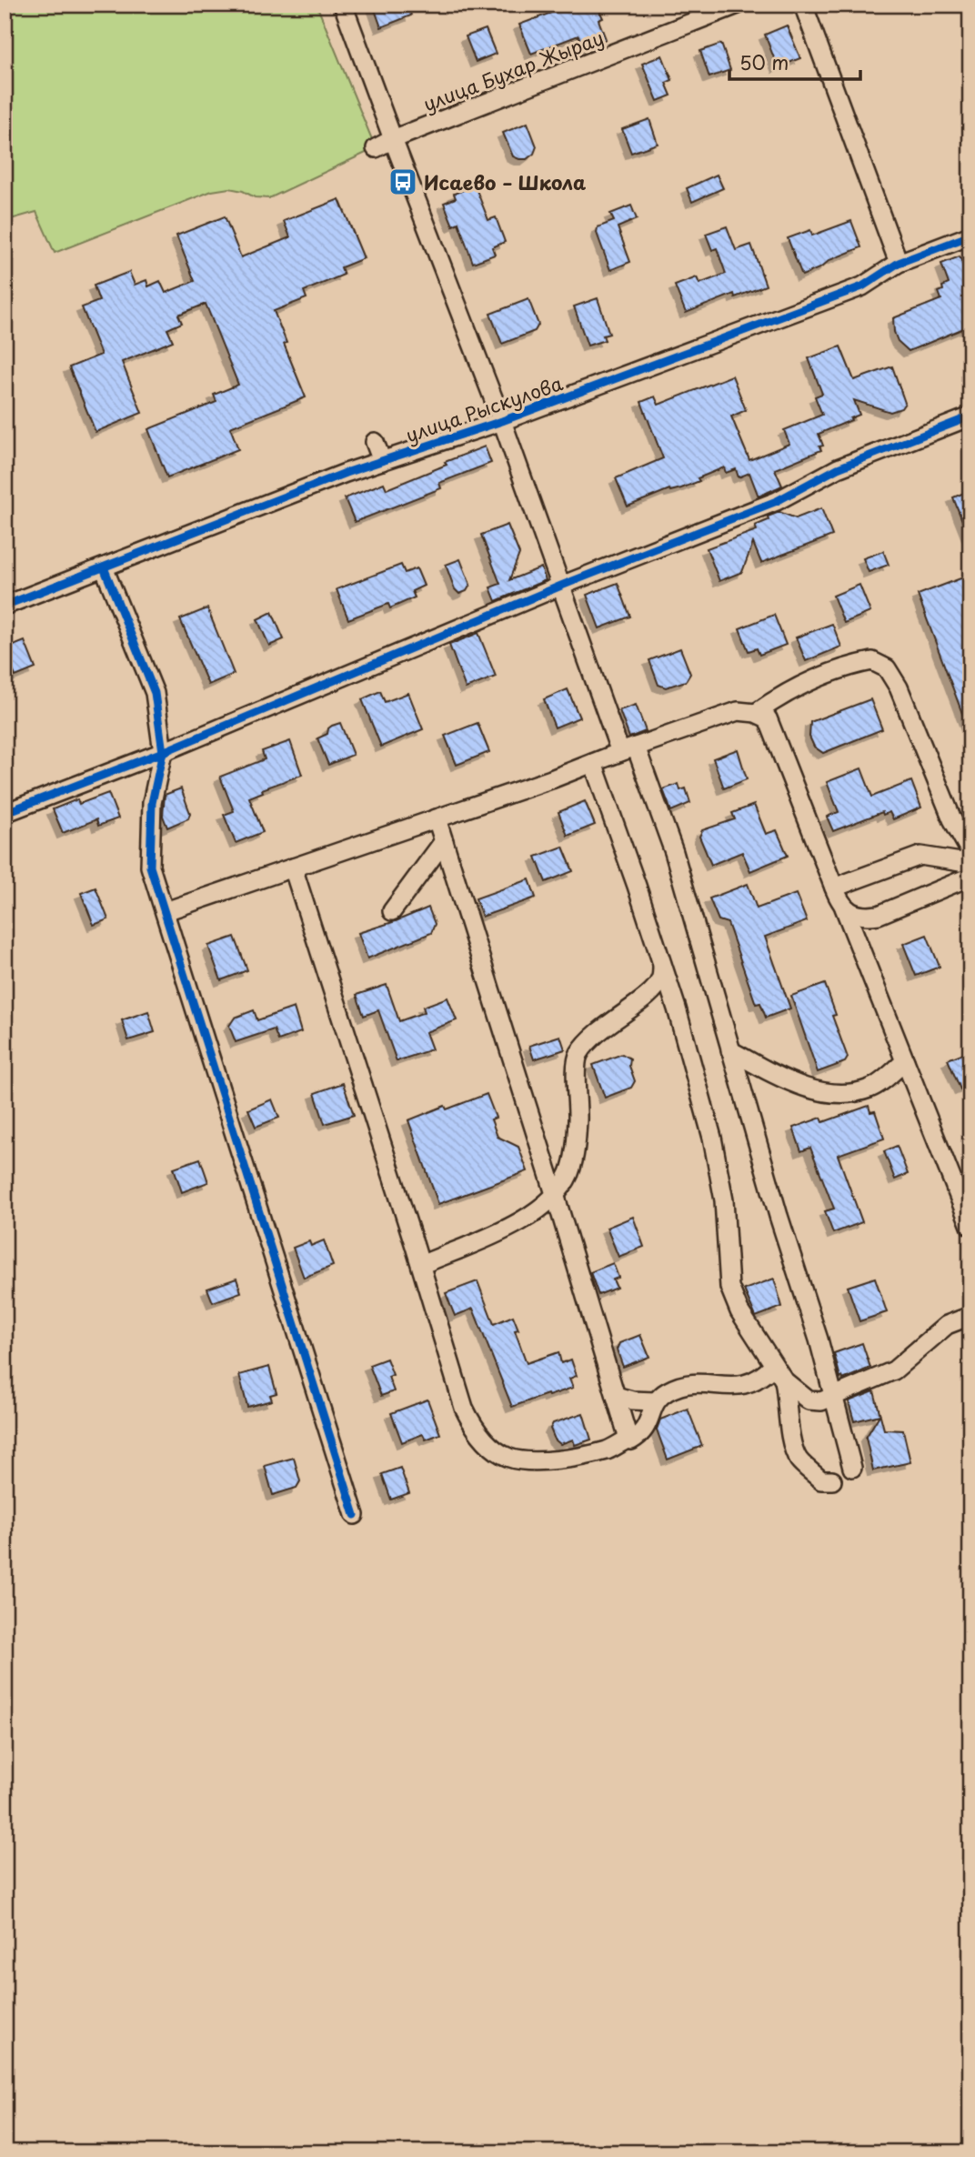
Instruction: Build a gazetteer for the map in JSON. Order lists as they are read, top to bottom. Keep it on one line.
{"streets":{"street":["улица Бухар Жырау","улица Рыскулова"]},"places":{"bus stop":["Исаево – Школа"]},"scale_bar":"50 m"}
